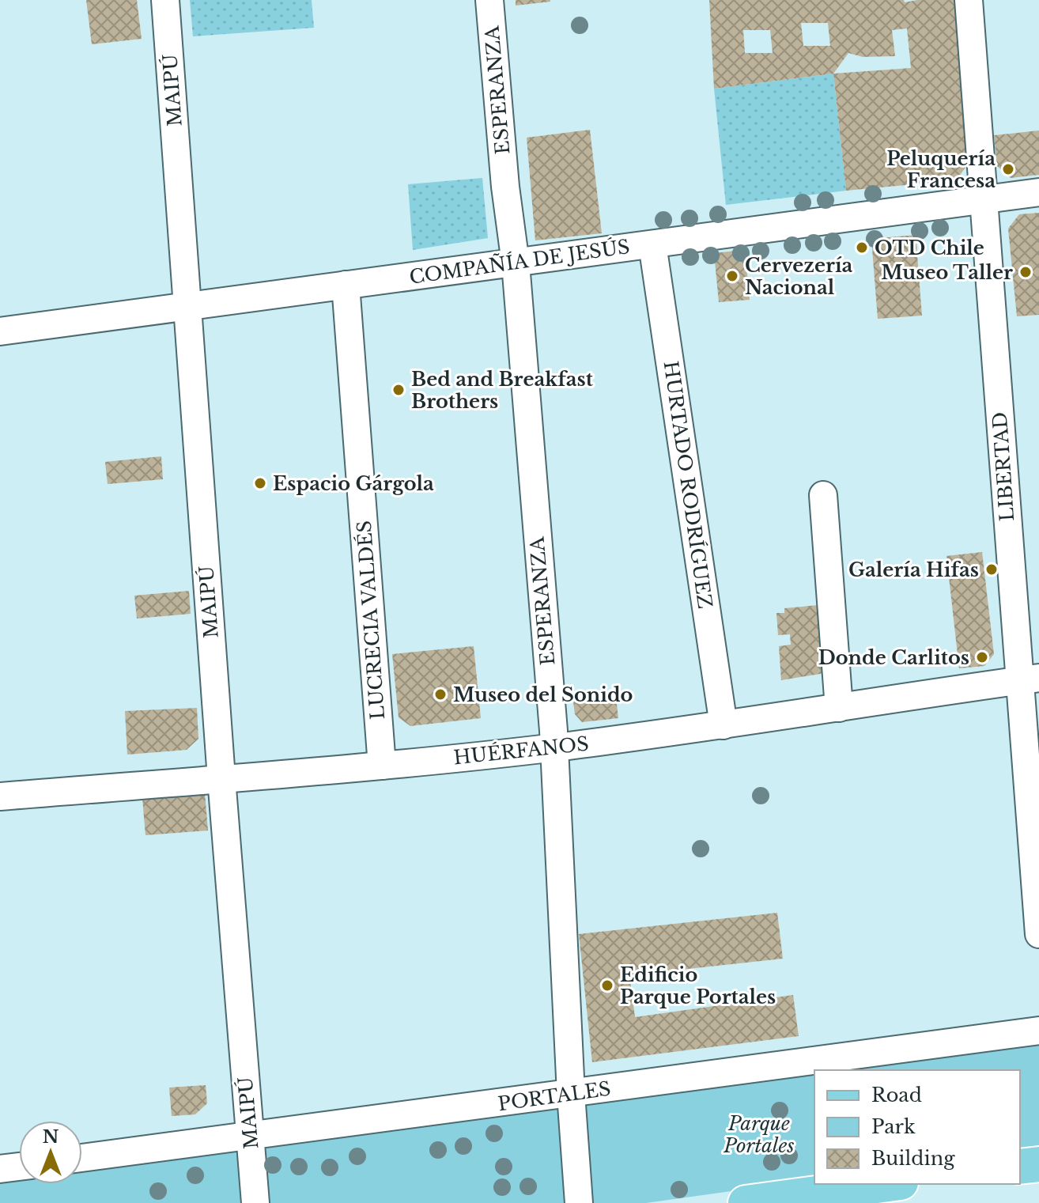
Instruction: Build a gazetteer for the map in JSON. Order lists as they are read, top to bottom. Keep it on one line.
{"streets":{"street":["MAIPÚ","ESPERANZA","COMPAÑÍA DE JESÚS","LIBERTAD","HURTADO RODRÍGUEZ","LUCRECIA VALDÉS","HUÉRFANOS","PORTALES"]},"crossings":[["MAIPÚ","COMPAÑÍA DE JESÚS"],["MAIPÚ","HUÉRFANOS"],["MAIPÚ","PORTALES"],["ESPERANZA","COMPAÑÍA DE JESÚS"],["ESPERANZA","HUÉRFANOS"],["ESPERANZA","PORTALES"],["COMPAÑÍA DE JESÚS","LIBERTAD"],["COMPAÑÍA DE JESÚS","HURTADO RODRÍGUEZ"],["COMPAÑÍA DE JESÚS","LUCRECIA VALDÉS"],["LIBERTAD","HUÉRFANOS"],["HURTADO RODRÍGUEZ","HUÉRFANOS"],["LUCRECIA VALDÉS","HUÉRFANOS"]],"parks":["Parque Portales"],"places":["Peluquería Francesa","OTD Chile","Museo Taller","Cervezería Nacional","Bed and Breakfast Brothers","Espacio Gárgola","Galería Hifas","Donde Carlitos","Museo del Sonido","Edificio Parque Portales"],"legend":["Road","Park","Building"],"north":"top"}
